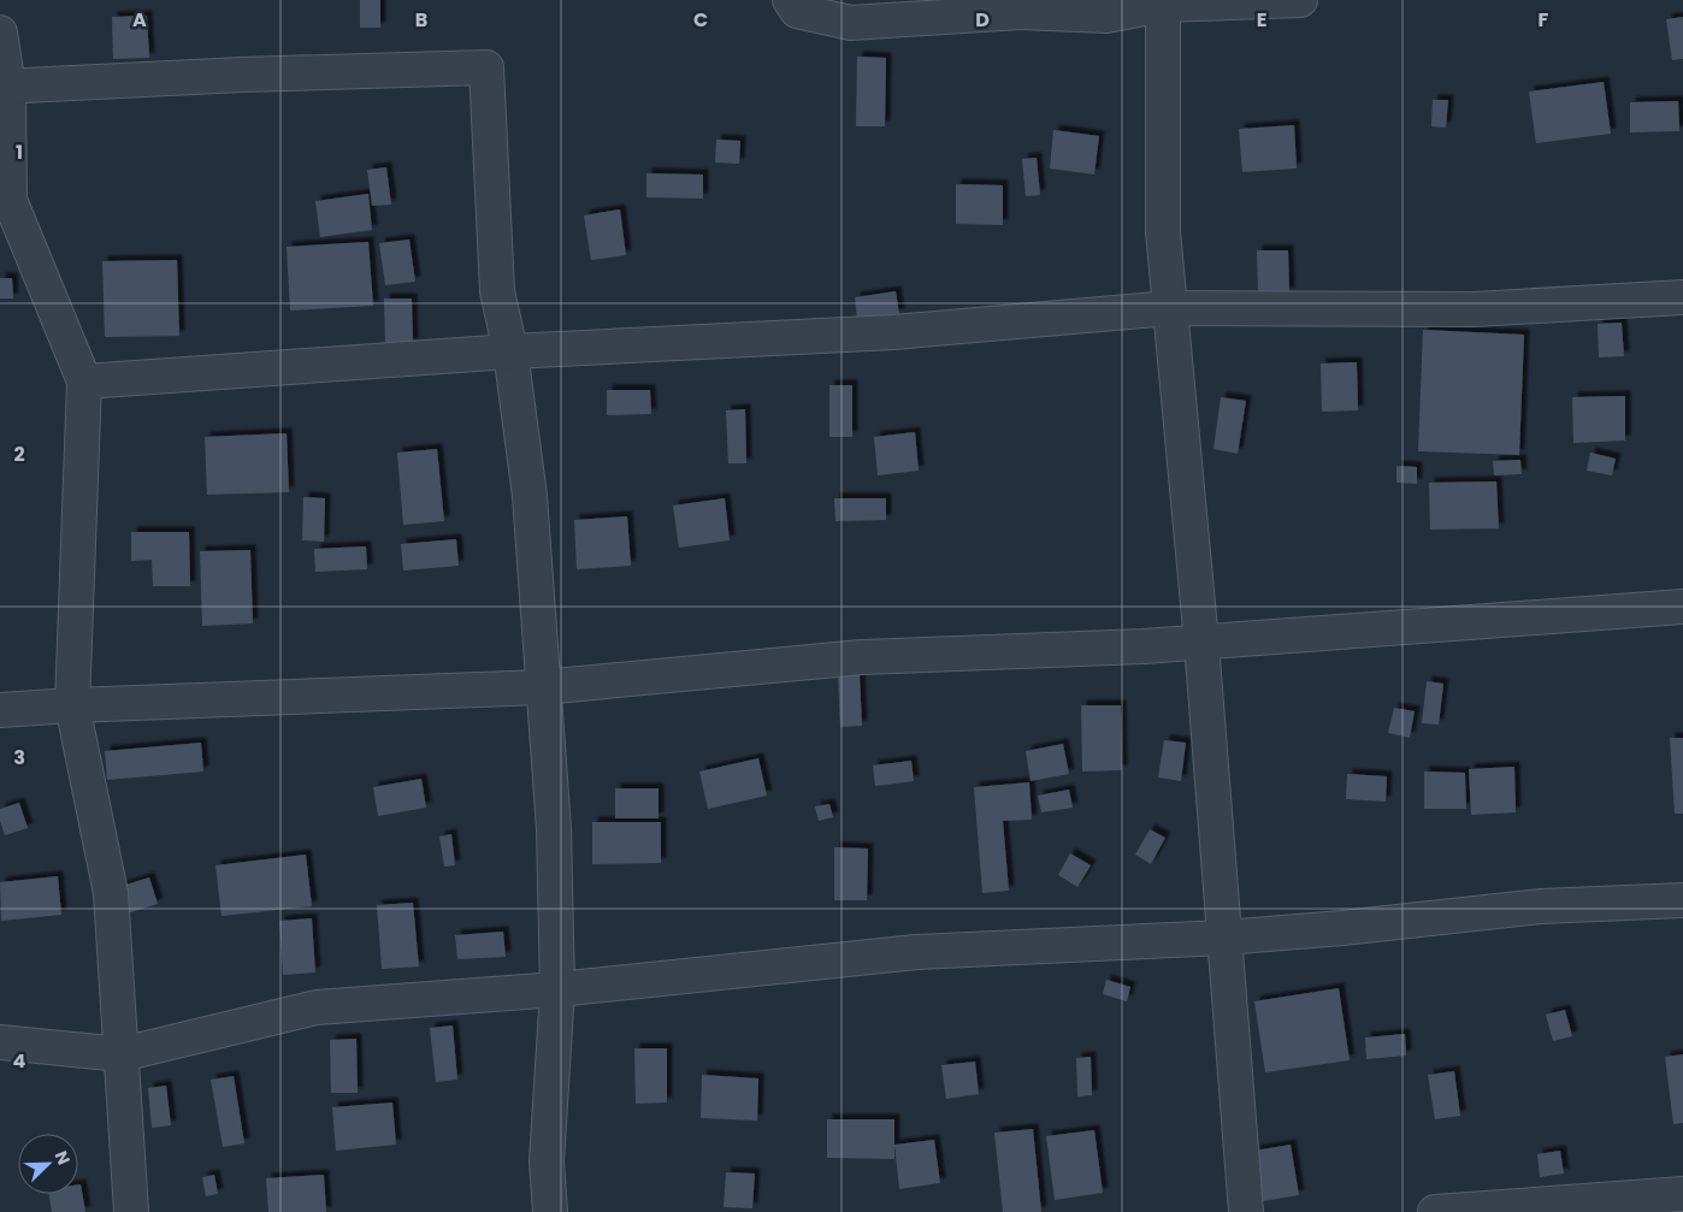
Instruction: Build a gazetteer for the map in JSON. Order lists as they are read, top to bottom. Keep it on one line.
{"north":"top right","grid":{"columns":["A","B","C","D","E","F"],"rows":["1","2","3","4"]}}
